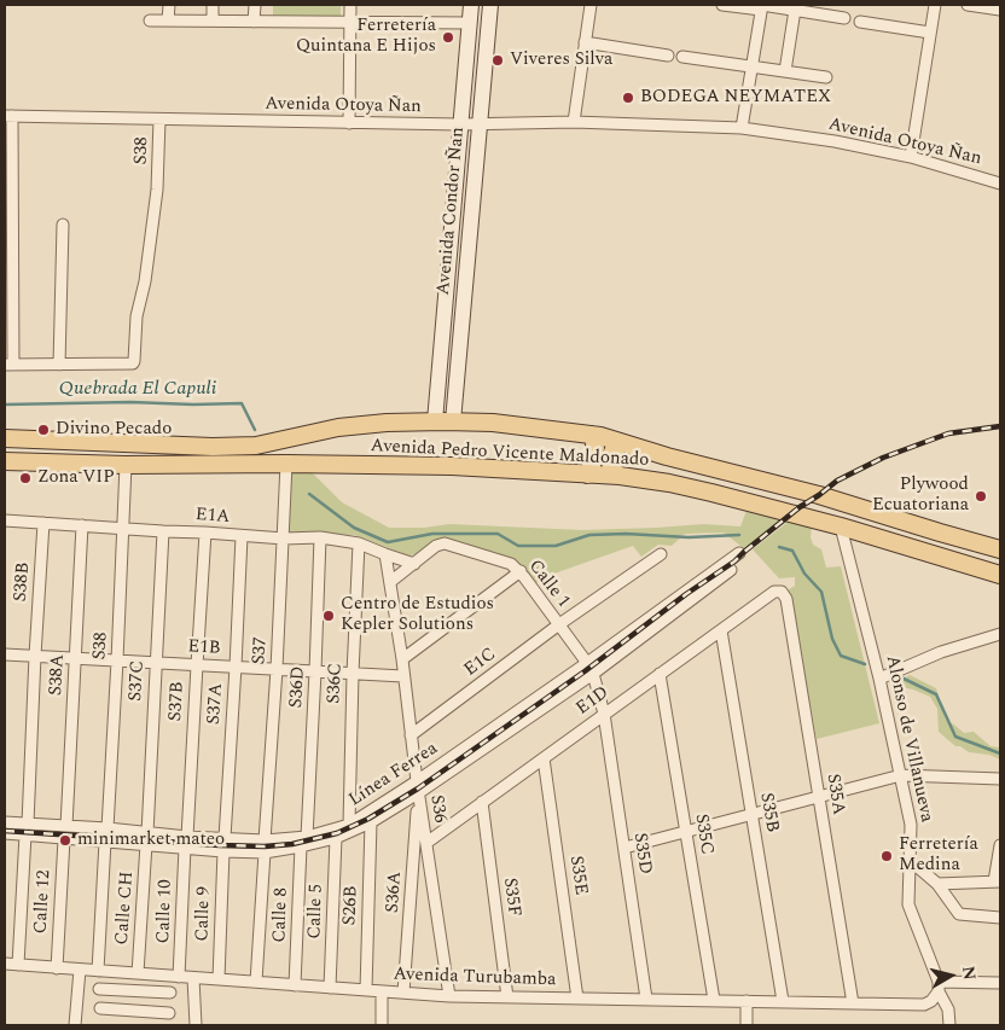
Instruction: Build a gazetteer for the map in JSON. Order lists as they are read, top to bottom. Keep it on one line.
{"streets":{"main road":["Avenida Condor Ñan","Avenida Pedro Vicente Maldonado"],"street":["Avenida Otoya Ñan","S38","E1A","S38B","Calle 1","E1B","S37","E1C","S38A","S37C","S36C","S36D","S37B","E1D","S37A","Alonso de Villanueva","Línea Ferrea","S35A","S36","S35B","S35C","S35D","S35E","S36A","S35F","Calle 12","S26B","Calle CH","Calle 10","Calle 5","Calle 9","Calle 8","Avenida Turubamba"]},"crossings":[["Avenida Otoya Ñan","S38"],["Avenida Otoya Ñan","Avenida Condor Ñan"],["S38","Avenida Pedro Vicente Maldonado"],["S38","E1A"],["S38","E1B"],["S38","Línea Ferrea"],["Avenida Condor Ñan","Avenida Pedro Vicente Maldonado"],["Avenida Pedro Vicente Maldonado","S37"],["Avenida Pedro Vicente Maldonado","Alonso de Villanueva"],["E1A","S38B"],["E1A","Calle 1"],["E1A","S37"],["E1A","S38A"],["E1A","S37C"],["E1A","S36C"],["E1A","S36D"],["E1A","S37B"],["E1A","S37A"],["E1A","S36"],["S38B","E1B"],["S38B","Línea Ferrea"],["S38B","Avenida Turubamba"],["Calle 1","E1C"],["Calle 1","E1D"],["Calle 1","Línea Ferrea"],["Calle 1","S36"],["Calle 1","S35D"],["E1B","S37"],["E1B","S38A"],["E1B","S37C"],["E1B","S36C"],["E1B","S36D"],["E1B","S37B"],["E1B","S37A"],["E1B","S36"],["S37","Línea Ferrea"],["E1C","S36"],["S38A","Línea Ferrea"],["S37C","Línea Ferrea"],["S37C","Calle CH"],["S36C","Línea Ferrea"],["S36D","Línea Ferrea"],["S36D","Calle 8"],["S37B","Línea Ferrea"],["S37B","Calle 10"],["E1D","S35A"],["E1D","S36"],["E1D","S35B"],["E1D","S35C"],["E1D","S35D"],["E1D","S35E"],["E1D","S35F"],["S37A","Línea Ferrea"],["Alonso de Villanueva","Avenida Turubamba"],["Línea Ferrea","S36"],["Línea Ferrea","S36A"],["Línea Ferrea","Calle 12"],["Línea Ferrea","S26B"],["Línea Ferrea","Calle CH"],["Línea Ferrea","Calle 10"],["Línea Ferrea","Calle 5"],["Línea Ferrea","Calle 9"],["Línea Ferrea","Calle 8"],["S35A","Avenida Turubamba"],["S36","S36A"],["S36","Avenida Turubamba"],["S35B","Avenida Turubamba"],["S35C","Avenida Turubamba"],["S35D","Avenida Turubamba"],["S35E","Avenida Turubamba"],["S36A","Avenida Turubamba"],["S35F","Avenida Turubamba"],["Calle 12","Avenida Turubamba"],["S26B","Avenida Turubamba"],["Calle CH","Avenida Turubamba"],["Calle 10","Avenida Turubamba"],["Calle 5","Avenida Turubamba"],["Calle 9","Avenida Turubamba"],["Calle 8","Avenida Turubamba"]],"water":["Quebrada El Capuli"],"places":["Ferretería Quintana E Hijos","Viveres Silva","BODEGA NEYMATEX","Divino Pecado","Zona VIP","Plywood Ecuatoriana","Centro de Estudios Kepler Solutions","minimarket mateo","Ferretería Medina"],"north":"right"}
